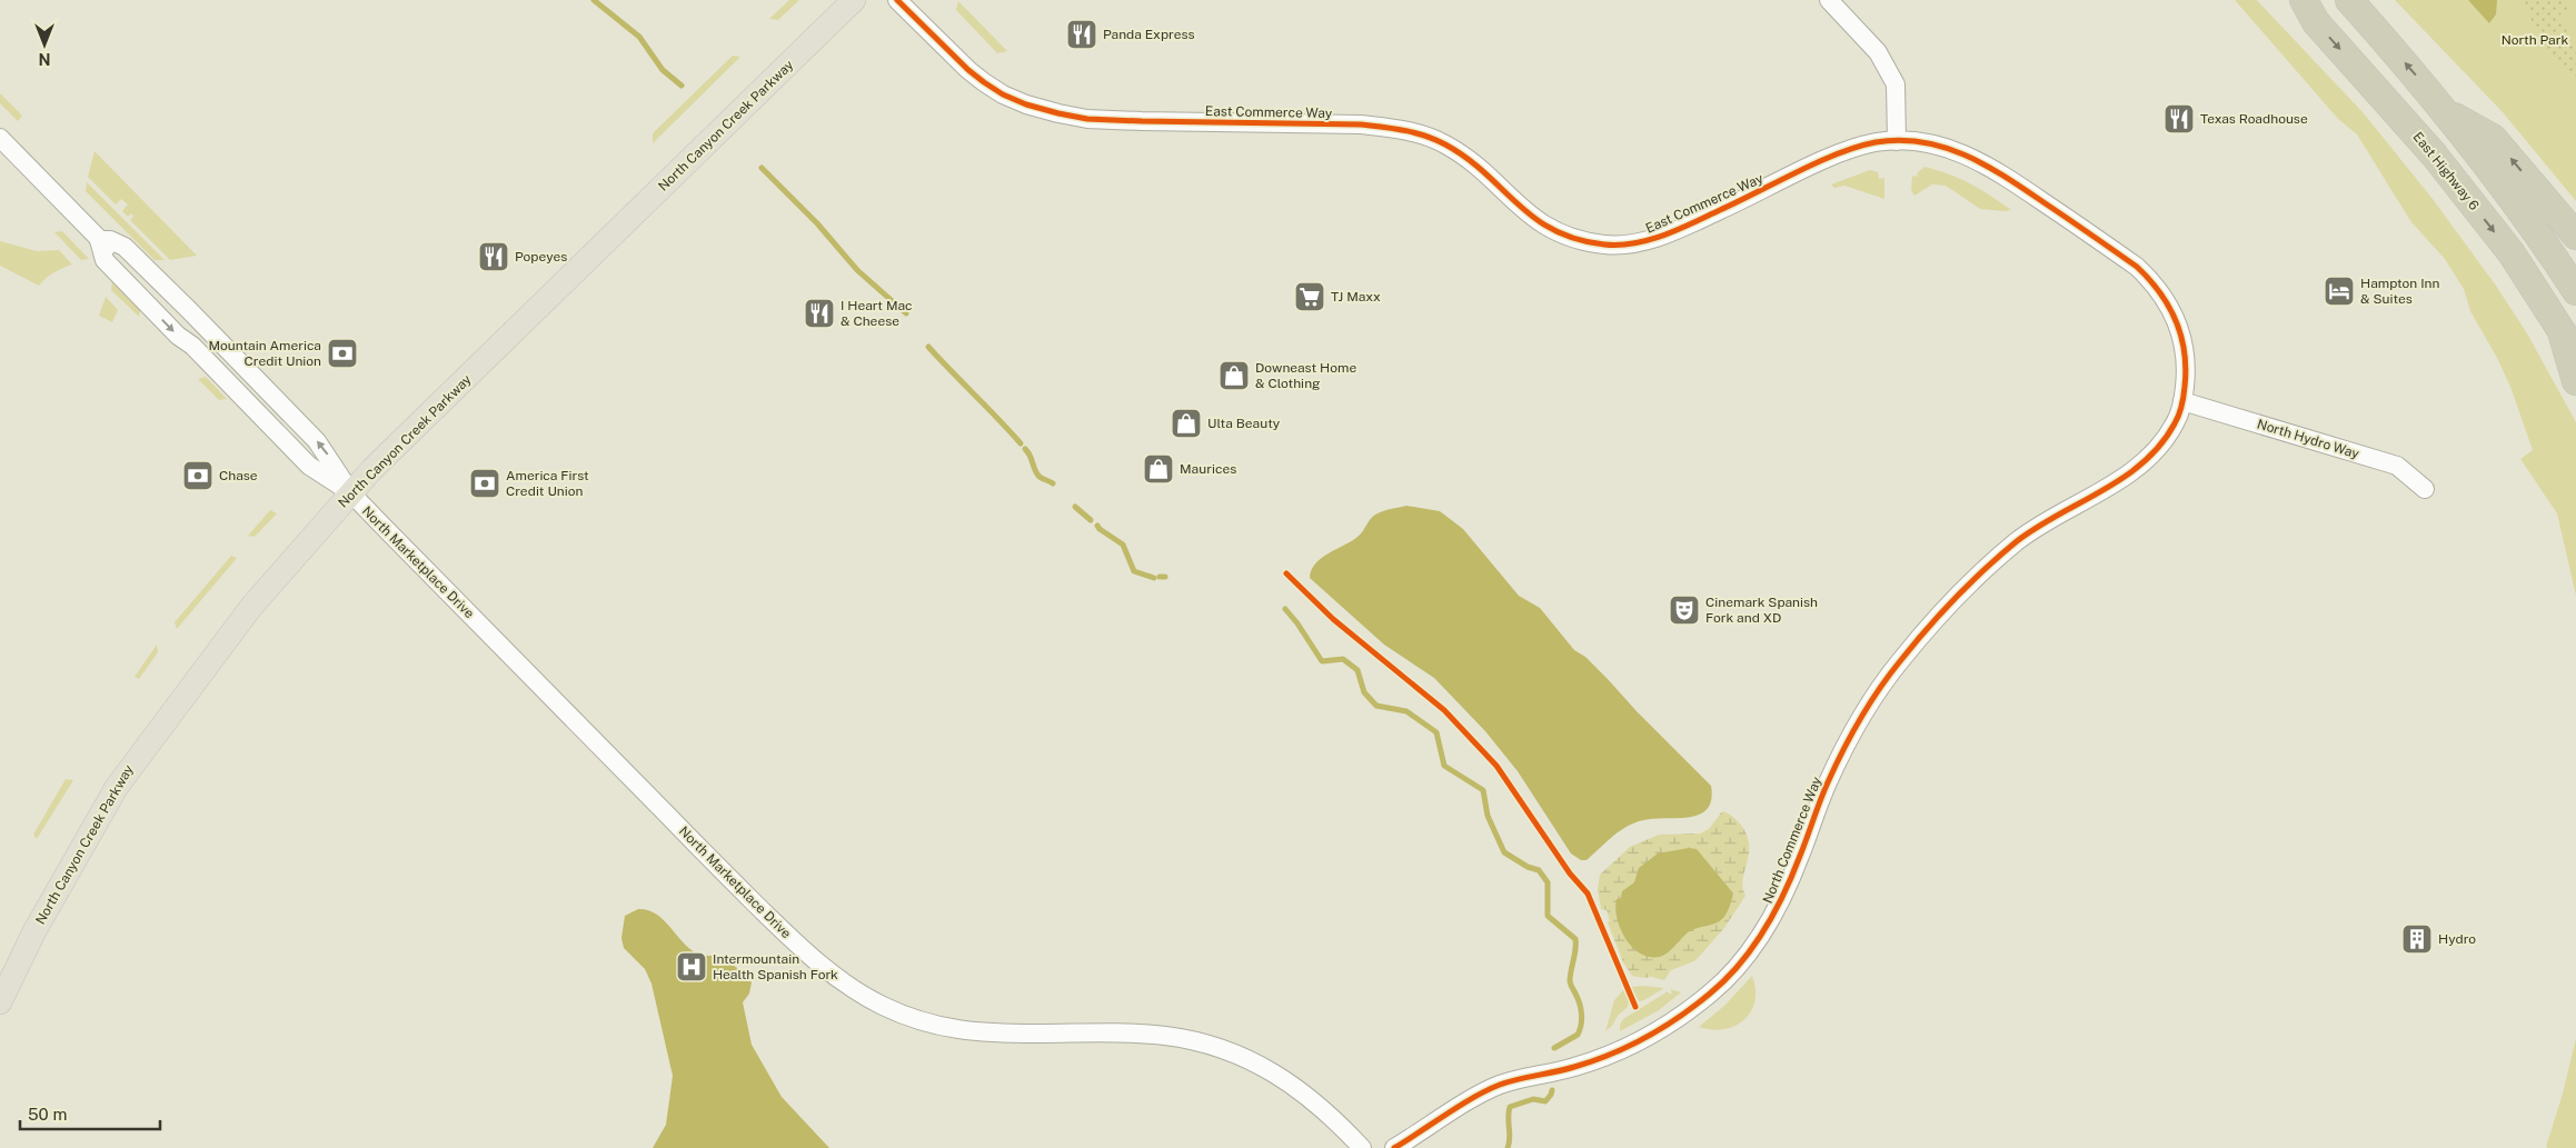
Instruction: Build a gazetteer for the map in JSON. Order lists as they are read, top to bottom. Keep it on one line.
{"streets":{"highway":["East Highway 6"],"main road":["North Canyon Creek Parkway"],"street":["East Commerce Way","North Hydro Way","North Marketplace Drive","North Commerce Way"]},"crossings":[["East Commerce Way","North Hydro Way"],["East Commerce Way","North Commerce Way"],["North Canyon Creek Parkway","North Marketplace Drive"],["North Hydro Way","North Commerce Way"]],"parks":["North Park"],"places":{"restaurant":["Panda Express","Texas Roadhouse","Popeyes","I Heart Mac & Cheese"],"hotel":["Hampton Inn & Suites"],"supermarket":["TJ Maxx"],"bank":["Mountain America Credit Union","Chase","America First Credit Union"],"shop":["Downeast Home & Clothing","Ulta Beauty","Maurices"],"theatre":["Cinemark Spanish Fork and XD"],"building":["Hydro"],"hospital":["Intermountain Health Spanish Fork"]},"scale_bar":"50 m","north":"bottom"}
